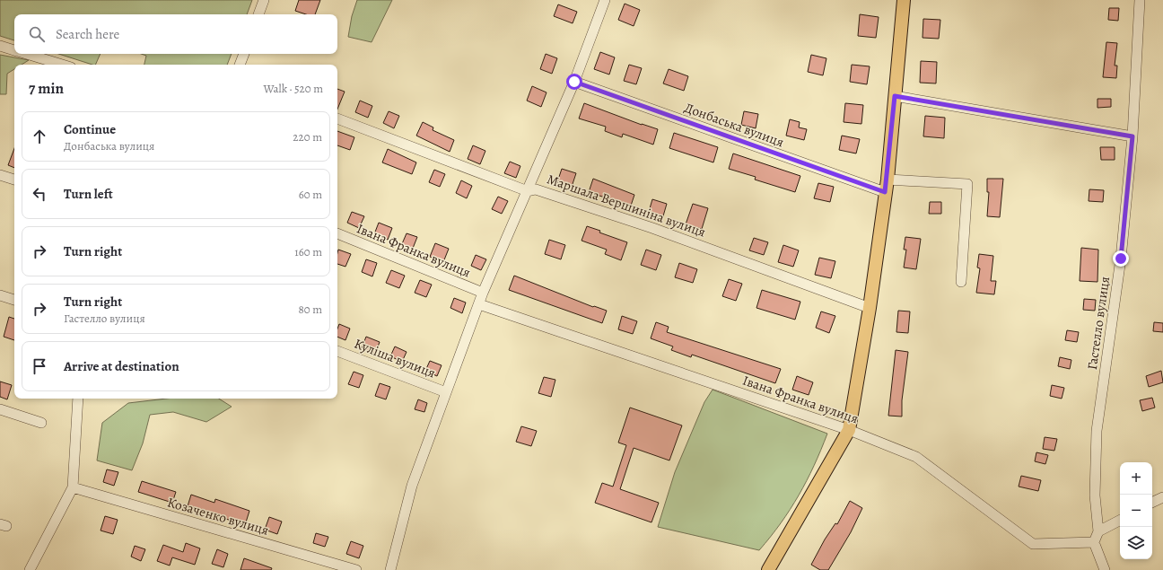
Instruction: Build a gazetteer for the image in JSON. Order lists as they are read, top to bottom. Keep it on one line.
{"streets":{"street":["Донбаська вулиця","Маршала Вершиніна вулиця","Івана Франка вулиця","Гастелло вулиця","Куліша вулиця","Козаченко вулиця"]},"crossings":[["Івана Франка вулиця","Гастелло вулиця"]],"page":{"search":"Search here","heading":["7 min","Walk · 520 m"],"list":[["Continue","Донбаська вулиця","220 m"],["Turn left","60 m"],["Turn right","160 m"],["Turn right","Гастелло вулиця","80 m"],"Arrive at destination"],"map_buttons":["+","−"]}}
